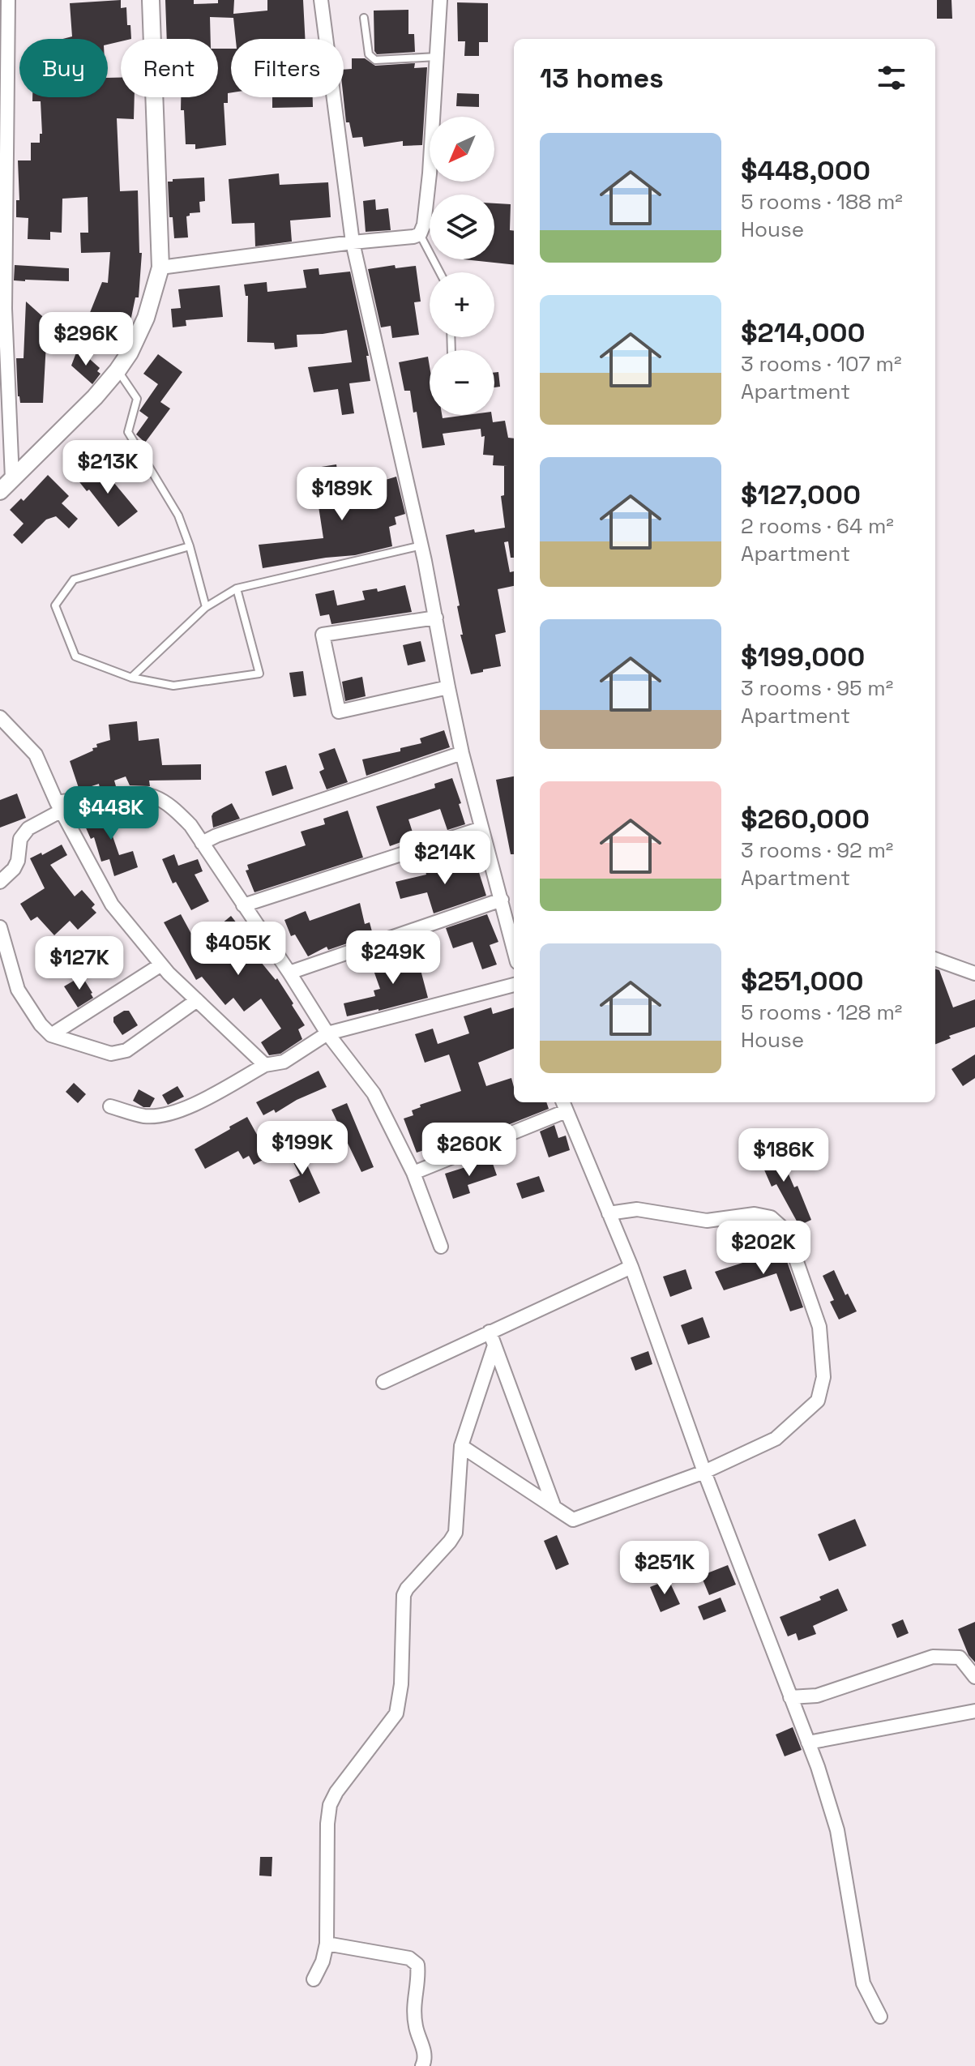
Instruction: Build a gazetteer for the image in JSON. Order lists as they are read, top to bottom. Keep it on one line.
{"north":"bottom left","page":{"chip":["Buy","Rent","Filters"],"heading":"13 homes","map_buttons":["+","−"],"list":[{"name":"$448,000","note":"5 rooms · 188 m² · House"},{"name":"$214,000","note":"3 rooms · 107 m² · Apartment"},{"name":"$127,000","note":"2 rooms · 64 m² · Apartment"},{"name":"$199,000","note":"3 rooms · 95 m² · Apartment"},{"name":"$260,000","note":"3 rooms · 92 m² · Apartment"},{"name":"$251,000","note":"5 rooms · 128 m² · House"}],"price":["$296K","$213K","$189K","$448K","$214K","$405K","$249K","$127K","$199K","$260K","$186K","$202K","$251K"]}}
